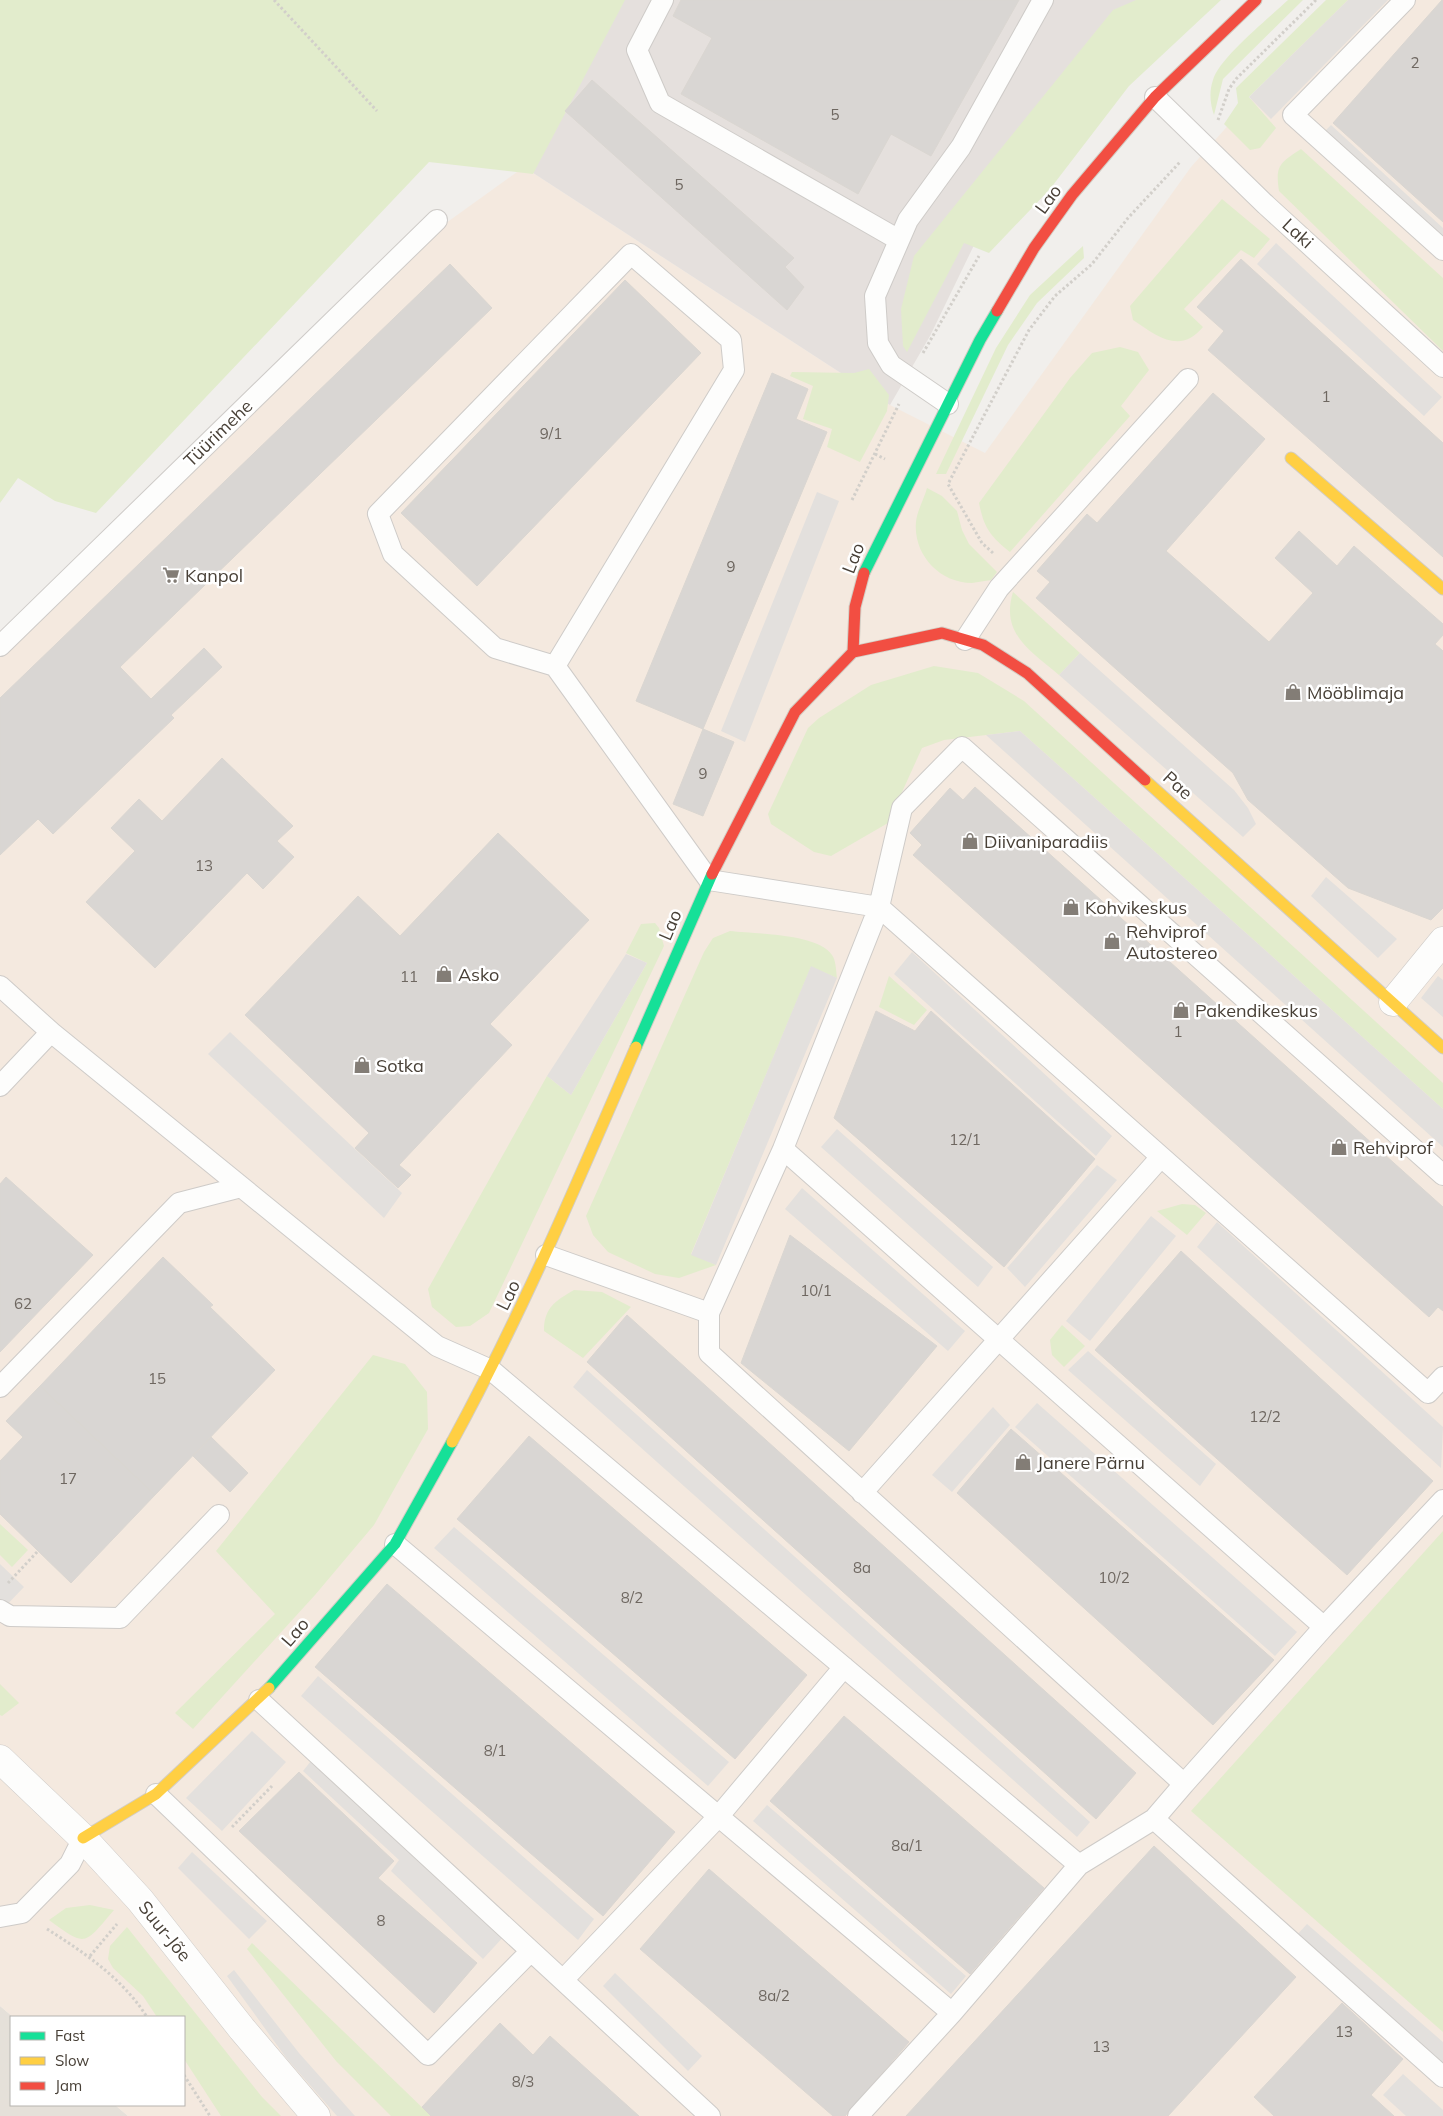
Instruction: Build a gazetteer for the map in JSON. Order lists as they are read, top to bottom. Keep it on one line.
{"streets":{"street":["Lao","Pae","Suur-Jõe"],"lane":["Laki","Tüürimehe"]},"crossings":[["Lao","Laki"],["Lao","Pae"],["Lao","Suur-Jõe"]],"places":{"supermarket":["Kanpol"],"shop":["Mööblimaja","Diivaniparadiis","Kohvikeskus","Rehviprof Autostereo","Asko","Pakendikeskus","Sotka","Rehviprof","Janere Pärnu"]},"house_numbers":["2","5","5","1","9/1","9","9","13","11","1","12/1","10/1","62","15","12/2","17","8a","10/2","8/2","8/1","8a/1","8","8a/2","13","13","8/3"],"legend":["Fast","Slow","Jam"]}
